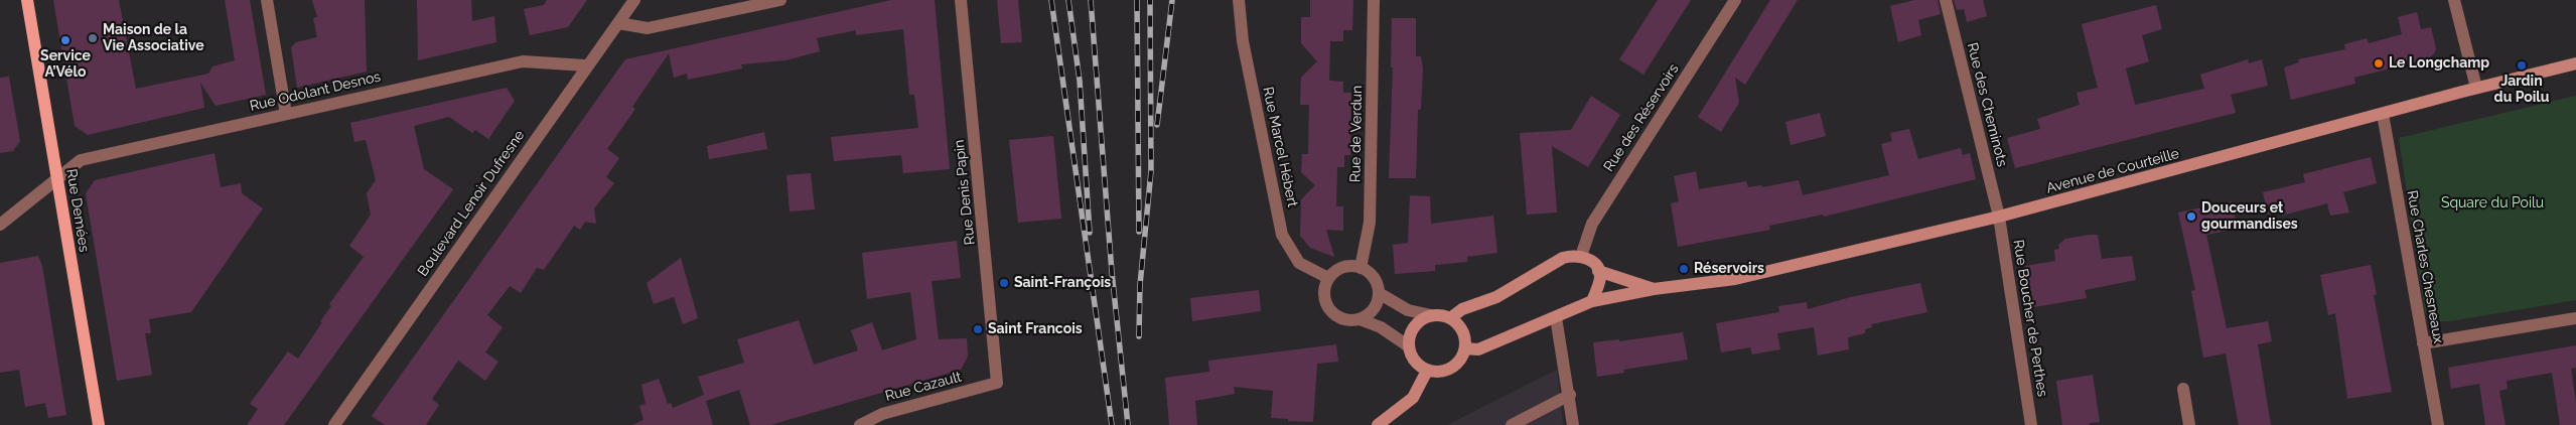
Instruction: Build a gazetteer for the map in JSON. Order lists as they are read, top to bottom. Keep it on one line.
{"streets":{"main road":["Rue Demées"],"street":["Rue Odolant Desnos","Rue des Cheminots","Rue des Réservoirs","Rue de Verdun","Rue Marcel Hébert","Avenue de Courteille","Rue Denis Papin","Boulevard Lenoir Dufresne","Rue Charles Chesneaux","Rue Boucher de Perthes","Rue Cazault"]},"crossings":[["Rue Odolant Desnos","Boulevard Lenoir Dufresne"],["Rue Odolant Desnos","Rue Demées"],["Rue des Cheminots","Avenue de Courteille"],["Rue des Cheminots","Rue Boucher de Perthes"],["Rue des Réservoirs","Avenue de Courteille"],["Rue de Verdun","Rue Marcel Hébert"],["Avenue de Courteille","Rue Charles Chesneaux"],["Avenue de Courteille","Rue Boucher de Perthes"],["Rue Denis Papin","Rue Cazault"]],"parks":["Square du Poilu"],"places":["Maison de la Vie Associative","Service A’Vélo","Le Longchamp","Jardin du Poilu","Douceurs et gourmandises","Réservoirs","Saint-François","Saint Francois"]}
